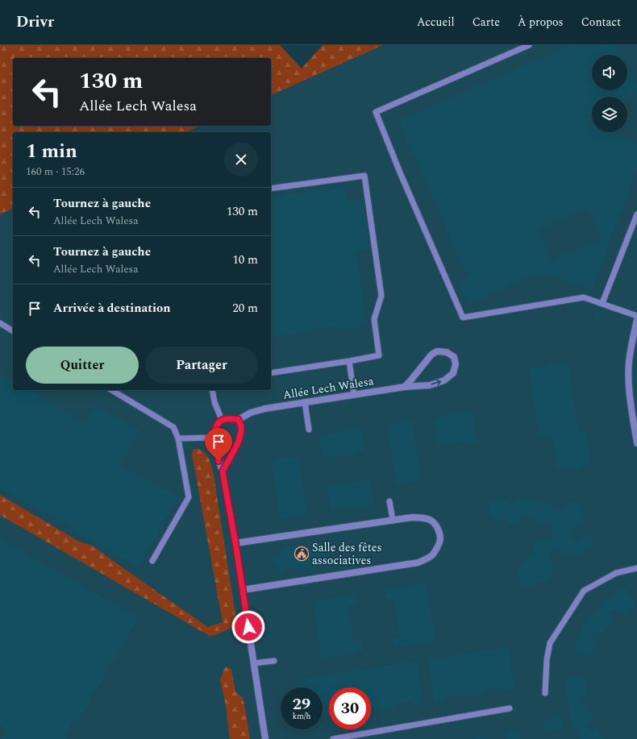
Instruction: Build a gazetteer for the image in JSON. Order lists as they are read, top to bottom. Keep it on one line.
{"streets":{"street":["Allée Lech Walesa"]},"places":{"public building":["Salle des fêtes associatives"]},"page":{"header":"Drivr","nav":["Accueil","Carte","À propos","Contact"],"turn":["130 m","Allée Lech Walesa"],"heading":["1 min","160 m · 15:26"],"list":[{"name":"Tournez à gauche","note":"Allée Lech Walesa","value":"130 m"},{"name":"Tournez à gauche","note":"Allée Lech Walesa","value":"10 m"},{"name":"Arrivée à destination","value":"20 m"}],"buttons":["Quitter","Partager"],"speed":"29 km/h","limit":"30"}}
